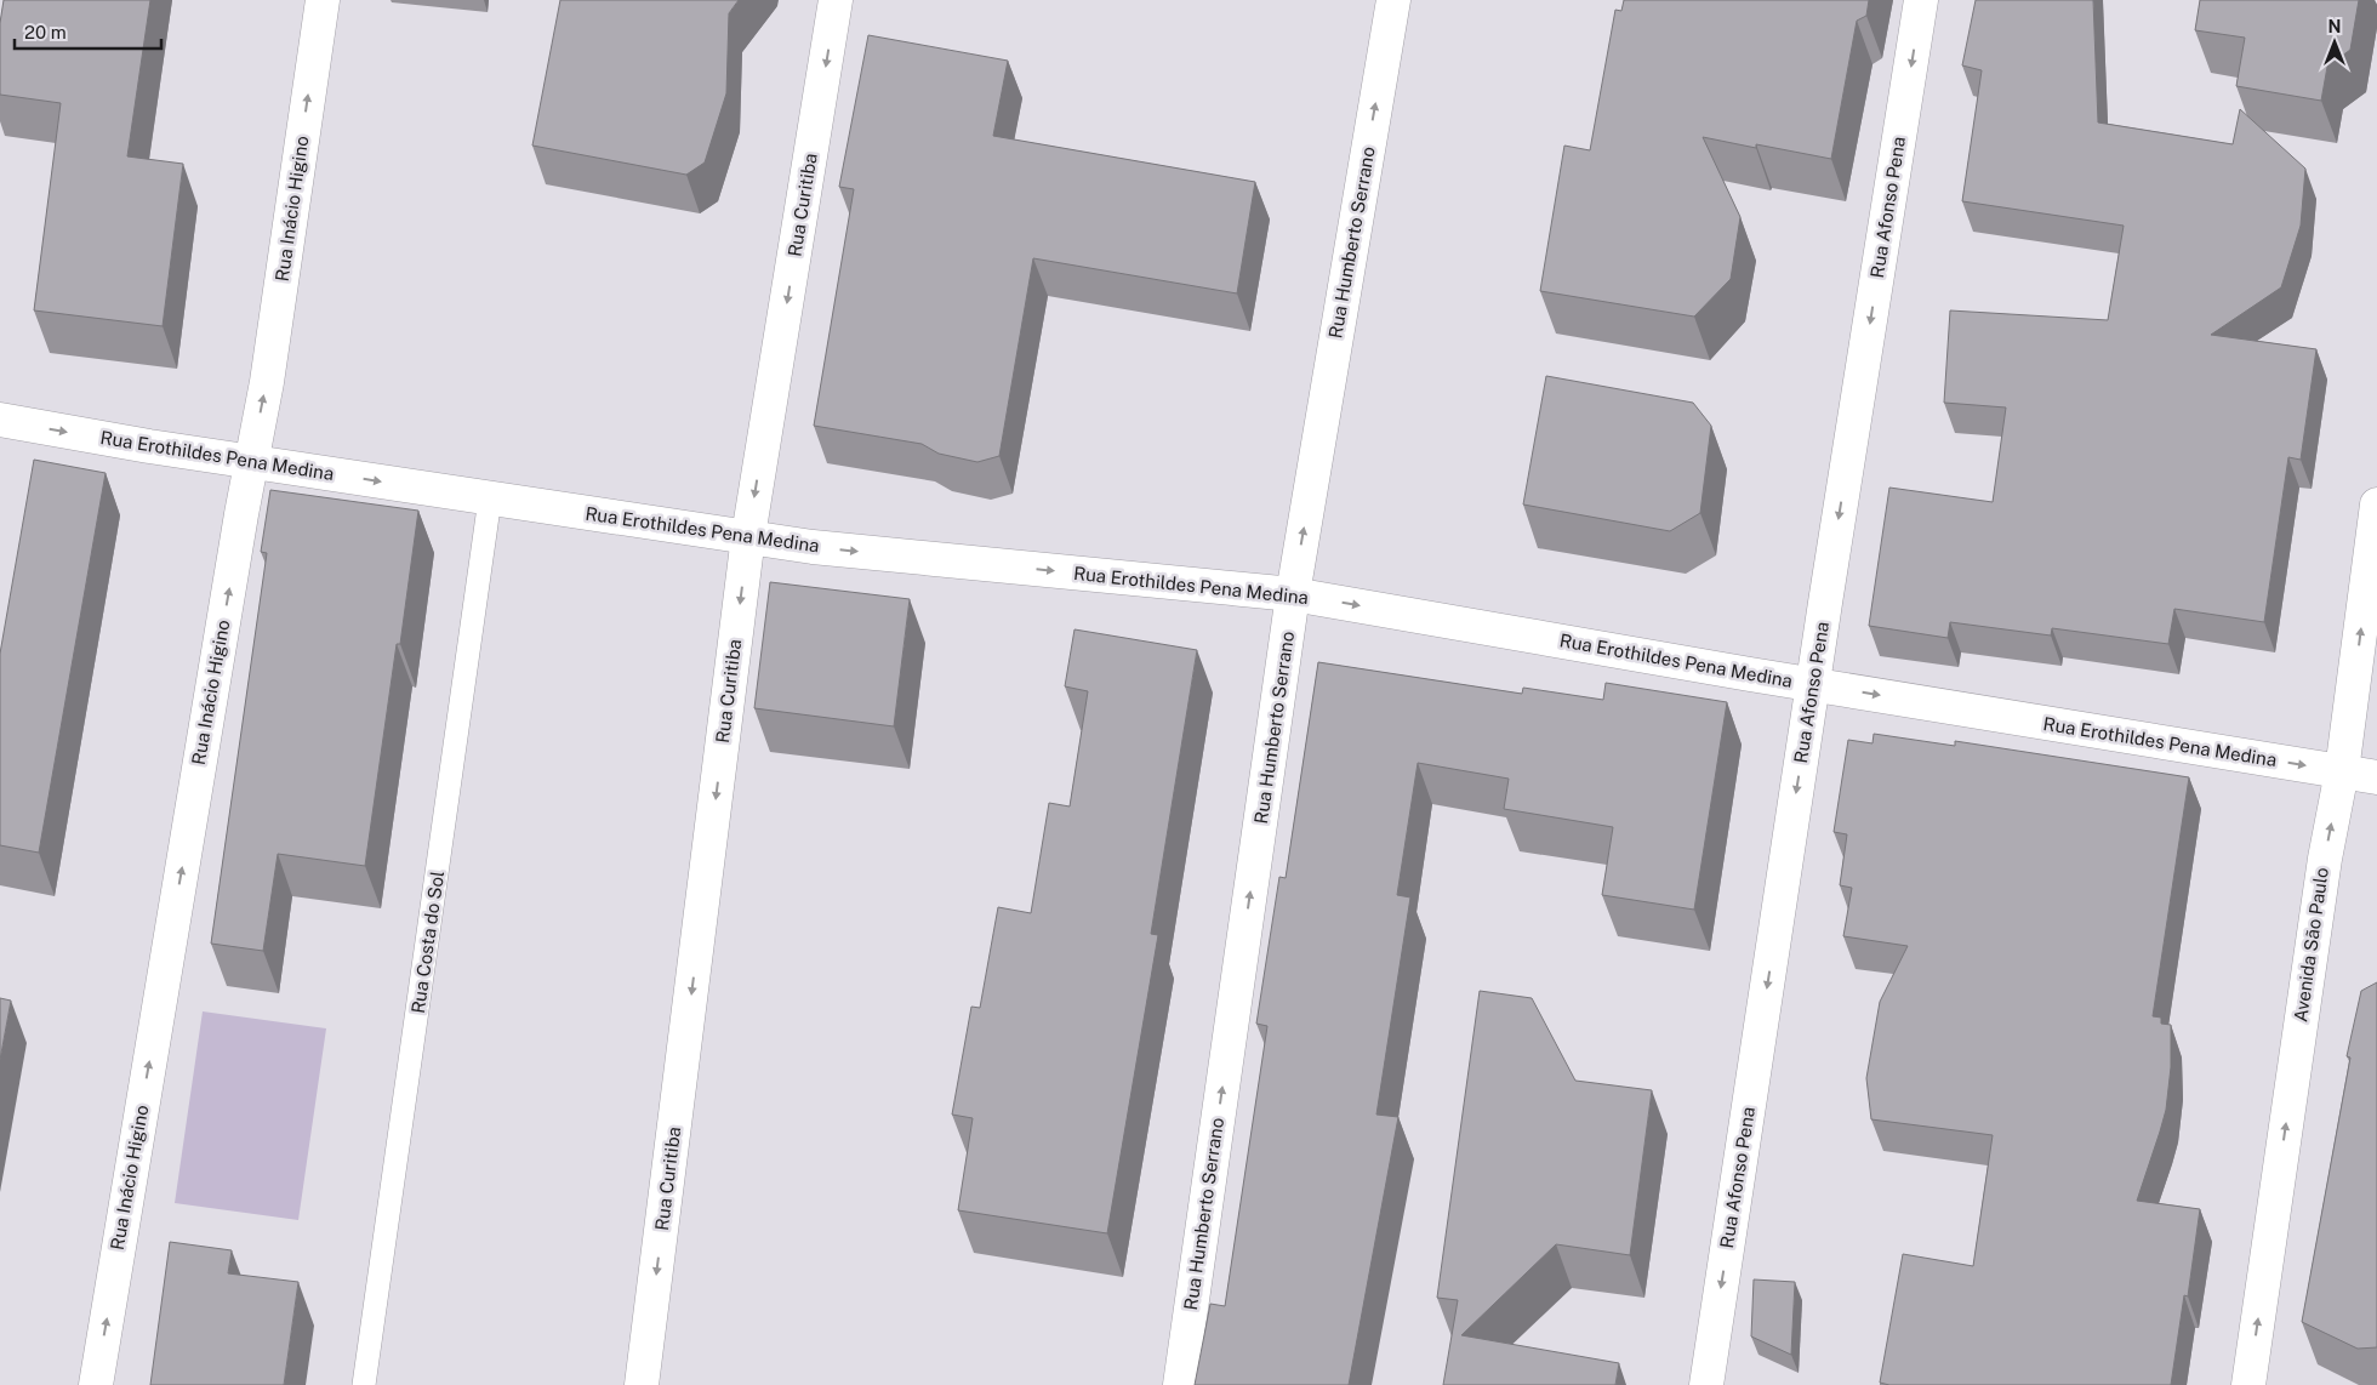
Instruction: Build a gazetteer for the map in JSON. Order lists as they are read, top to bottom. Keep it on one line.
{"streets":{"street":["Rua Curitiba","Rua Afonso Pena","Rua Inácio Higino","Rua Humberto Serrano","Rua Erothildes Pena Medina","Avenida São Paulo"],"lane":["Rua Costa do Sol"]},"crossings":[["Rua Curitiba","Rua Erothildes Pena Medina"],["Rua Afonso Pena","Rua Erothildes Pena Medina"],["Rua Inácio Higino","Rua Erothildes Pena Medina"],["Rua Humberto Serrano","Rua Erothildes Pena Medina"],["Rua Erothildes Pena Medina","Rua Costa do Sol"],["Rua Erothildes Pena Medina","Avenida São Paulo"]],"one_way":["Rua Curitiba","Rua Afonso Pena","Rua Inácio Higino","Rua Humberto Serrano","Rua Erothildes Pena Medina","Avenida São Paulo"],"scale_bar":"20 m","north":"top"}
